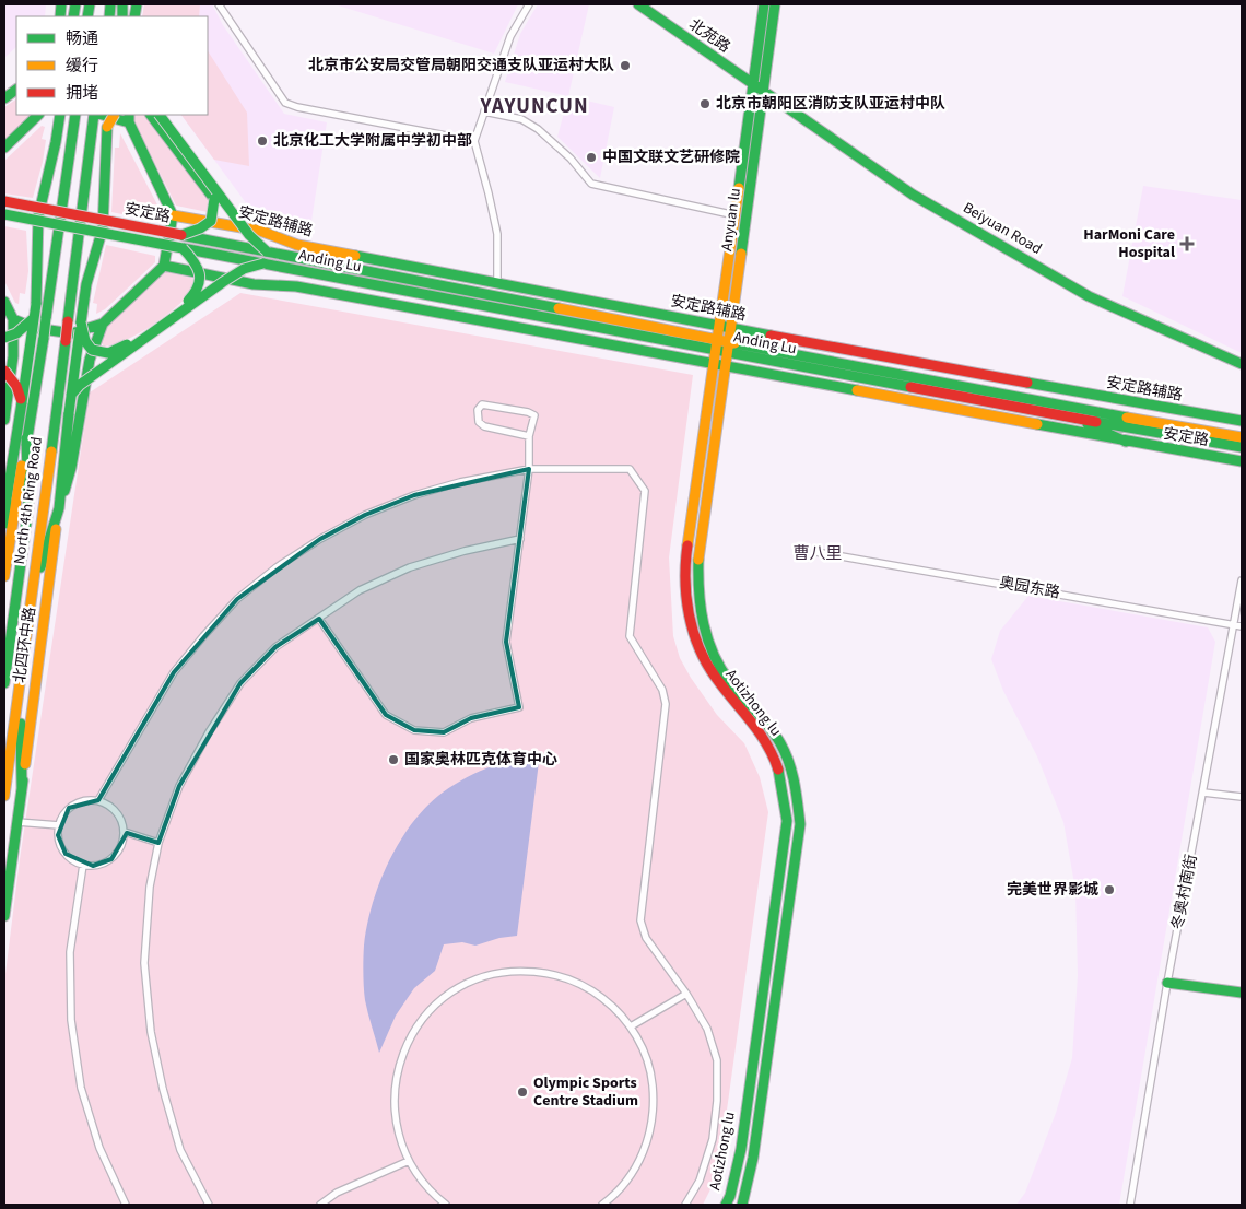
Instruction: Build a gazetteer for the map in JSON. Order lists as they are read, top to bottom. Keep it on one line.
{"streets":{"main road":["北苑路","安定路","Anyuan lu","安定路辅路","Beiyuan Road","Anding Lu","North 4th Ring Road","北四环中路","Aotizhong lu"],"street":["奥园东路","冬奥村南街"]},"crossings":[["北苑路","Anyuan lu"],["北苑路","Beiyuan Road"],["安定路","Anding Lu"],["Anyuan lu","安定路辅路"],["Anyuan lu","Beiyuan Road"],["Anyuan lu","Anding Lu"],["Anyuan lu","Aotizhong lu"],["Anding Lu","Aotizhong lu"],["奥园东路","冬奥村南街"]],"districts":["YAYUNCUN","曹八里"],"places":{"other":["北京市公安局交管局朝阳交通支队亚运村大队","北京市朝阳区消防支队亚运村中队","北京化工大学附属中学初中部","中国文联文艺研修院","国家奥林匹克体育中心","完美世界影城","Olympic Sports Centre Stadium"],"health":["HarMoni Care Hospital"]},"legend":["畅通","缓行","拥堵"]}
